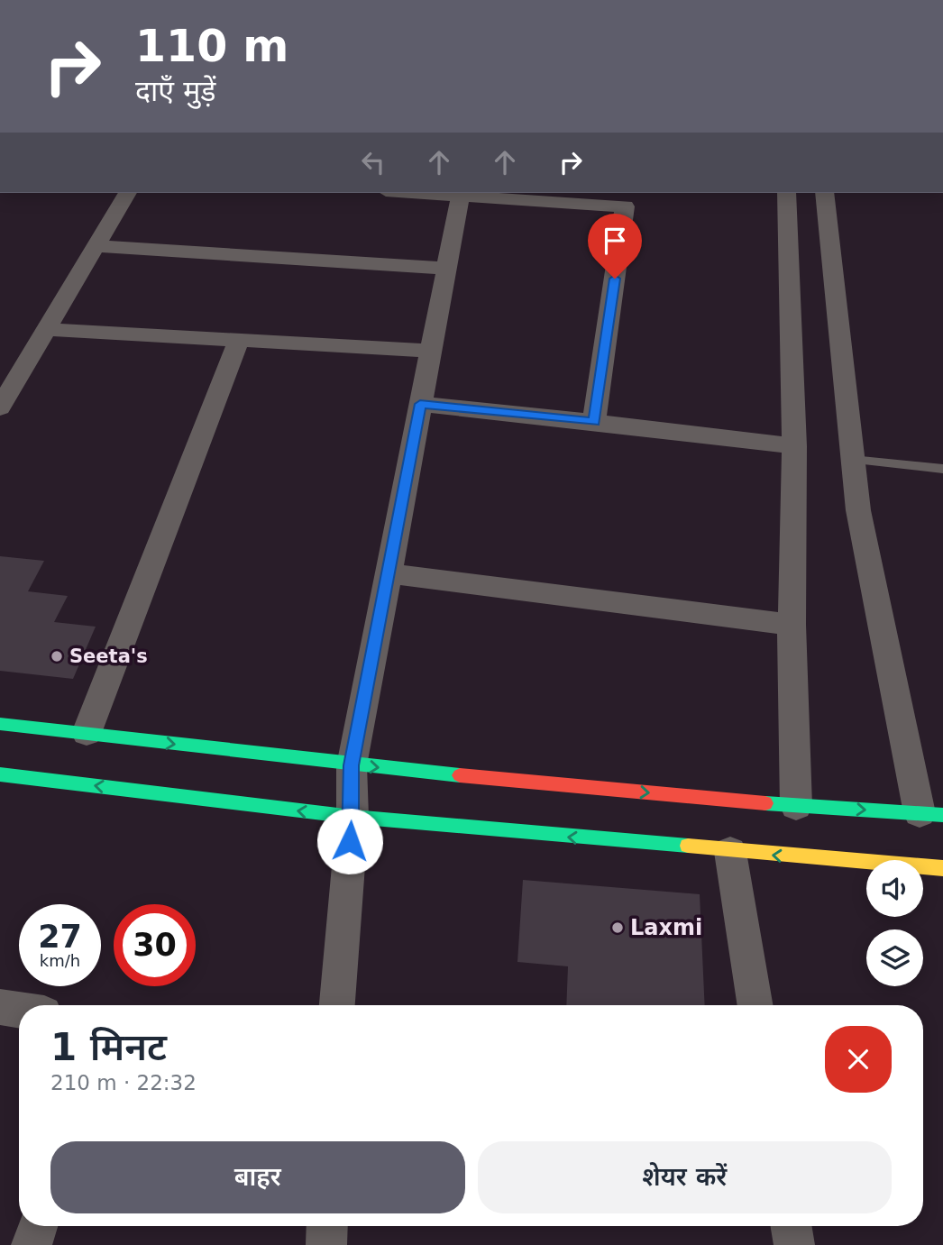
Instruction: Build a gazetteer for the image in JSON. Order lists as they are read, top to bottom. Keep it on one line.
{"places":["Seeta's","Laxmi"],"page":{"turn":["110 m","दाएँ मुड़ें"],"speed":"27 km/h","limit":"30","heading":["1 मिनट","210 m · 22:32"],"buttons":["बाहर","शेयर करें"]}}
